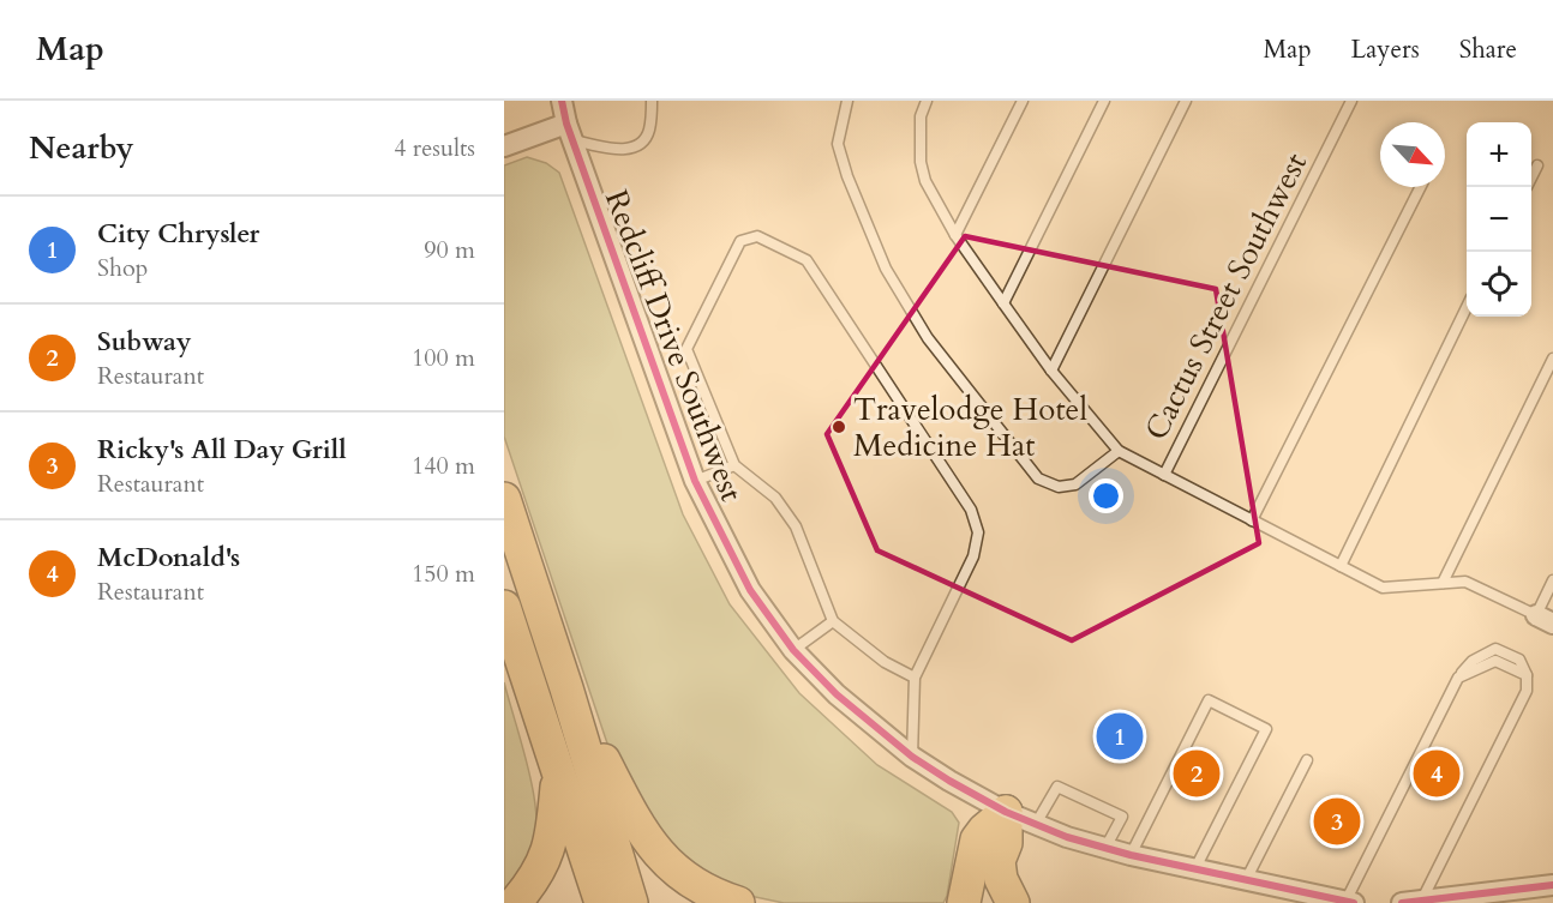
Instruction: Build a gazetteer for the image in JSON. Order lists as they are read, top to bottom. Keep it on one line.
{"streets":{"street":["Redcliff Drive Southwest"],"lane":["Cactus Street Southwest"]},"places":["Travelodge Hotel Medicine Hat"],"north":"bottom right","page":{"header":"Map","nav":["Map","Layers","Share"],"heading":["Nearby","4 results"],"map_buttons":["+","−"],"list":[{"mark":"1","name":"City Chrysler","note":"Shop","value":"90 m"},{"mark":"2","name":"Subway","note":"Restaurant","value":"100 m"},{"mark":"3","name":"Ricky's All Day Grill","note":"Restaurant","value":"140 m"},{"mark":"4","name":"McDonald's","note":"Restaurant","value":"150 m"}],"pins":["1","2","4","3"]}}
